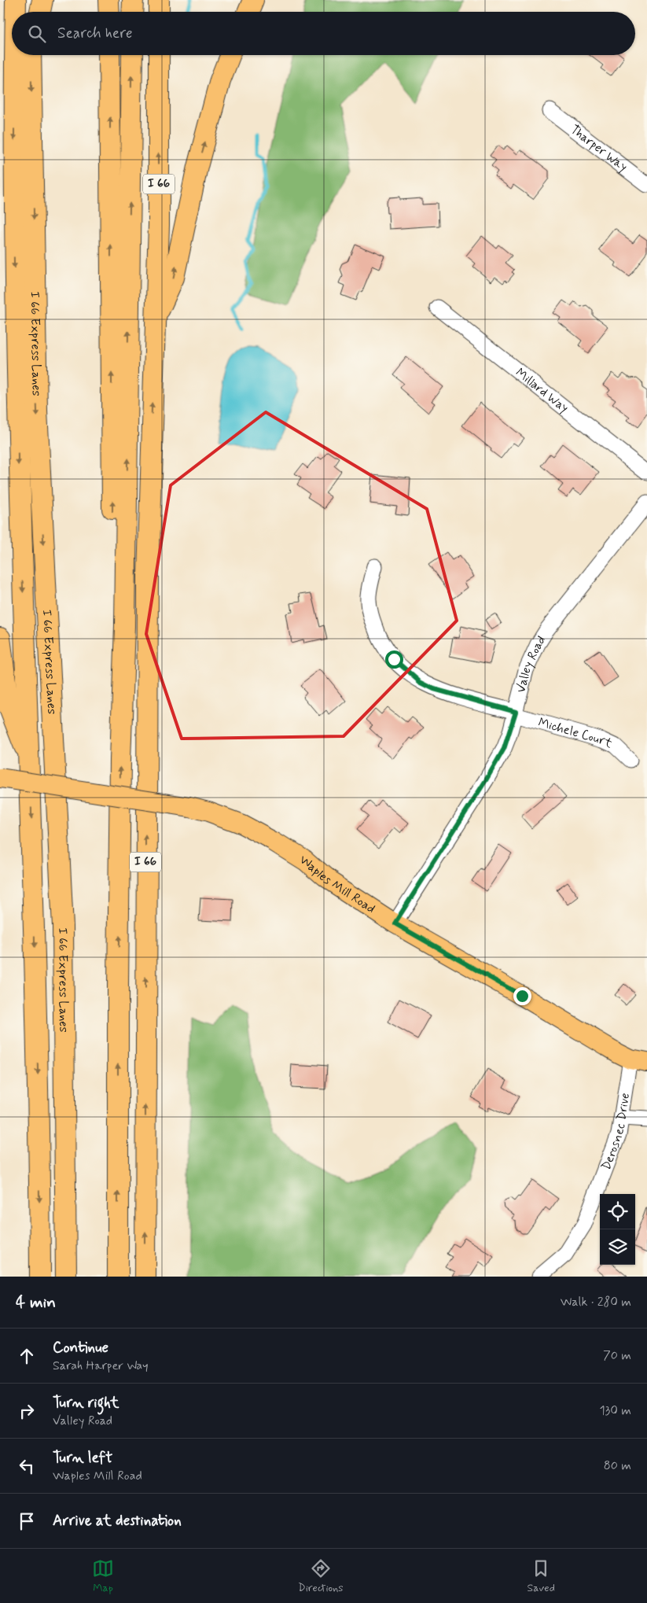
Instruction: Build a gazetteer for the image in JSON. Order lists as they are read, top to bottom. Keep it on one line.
{"streets":{"highway":["I 66","I 66 Express Lanes"],"main road":["Waples Mill Road"],"street":["Tharper Way","Millard Way","Valley Road","Michele Court","Derosnec Drive"]},"crossings":[["Valley Road","Michele Court"],["Valley Road","Waples Mill Road"],["Waples Mill Road","Derosnec Drive"]],"page":{"search":"Search here","heading":["4 min","Walk · 280 m"],"list":[["Continue","Sarah Harper Way","70 m"],["Turn right","Valley Road","130 m"],["Turn left","Waples Mill Road","80 m"],"Arrive at destination"],"nav":["Map","Directions","Saved"]}}
